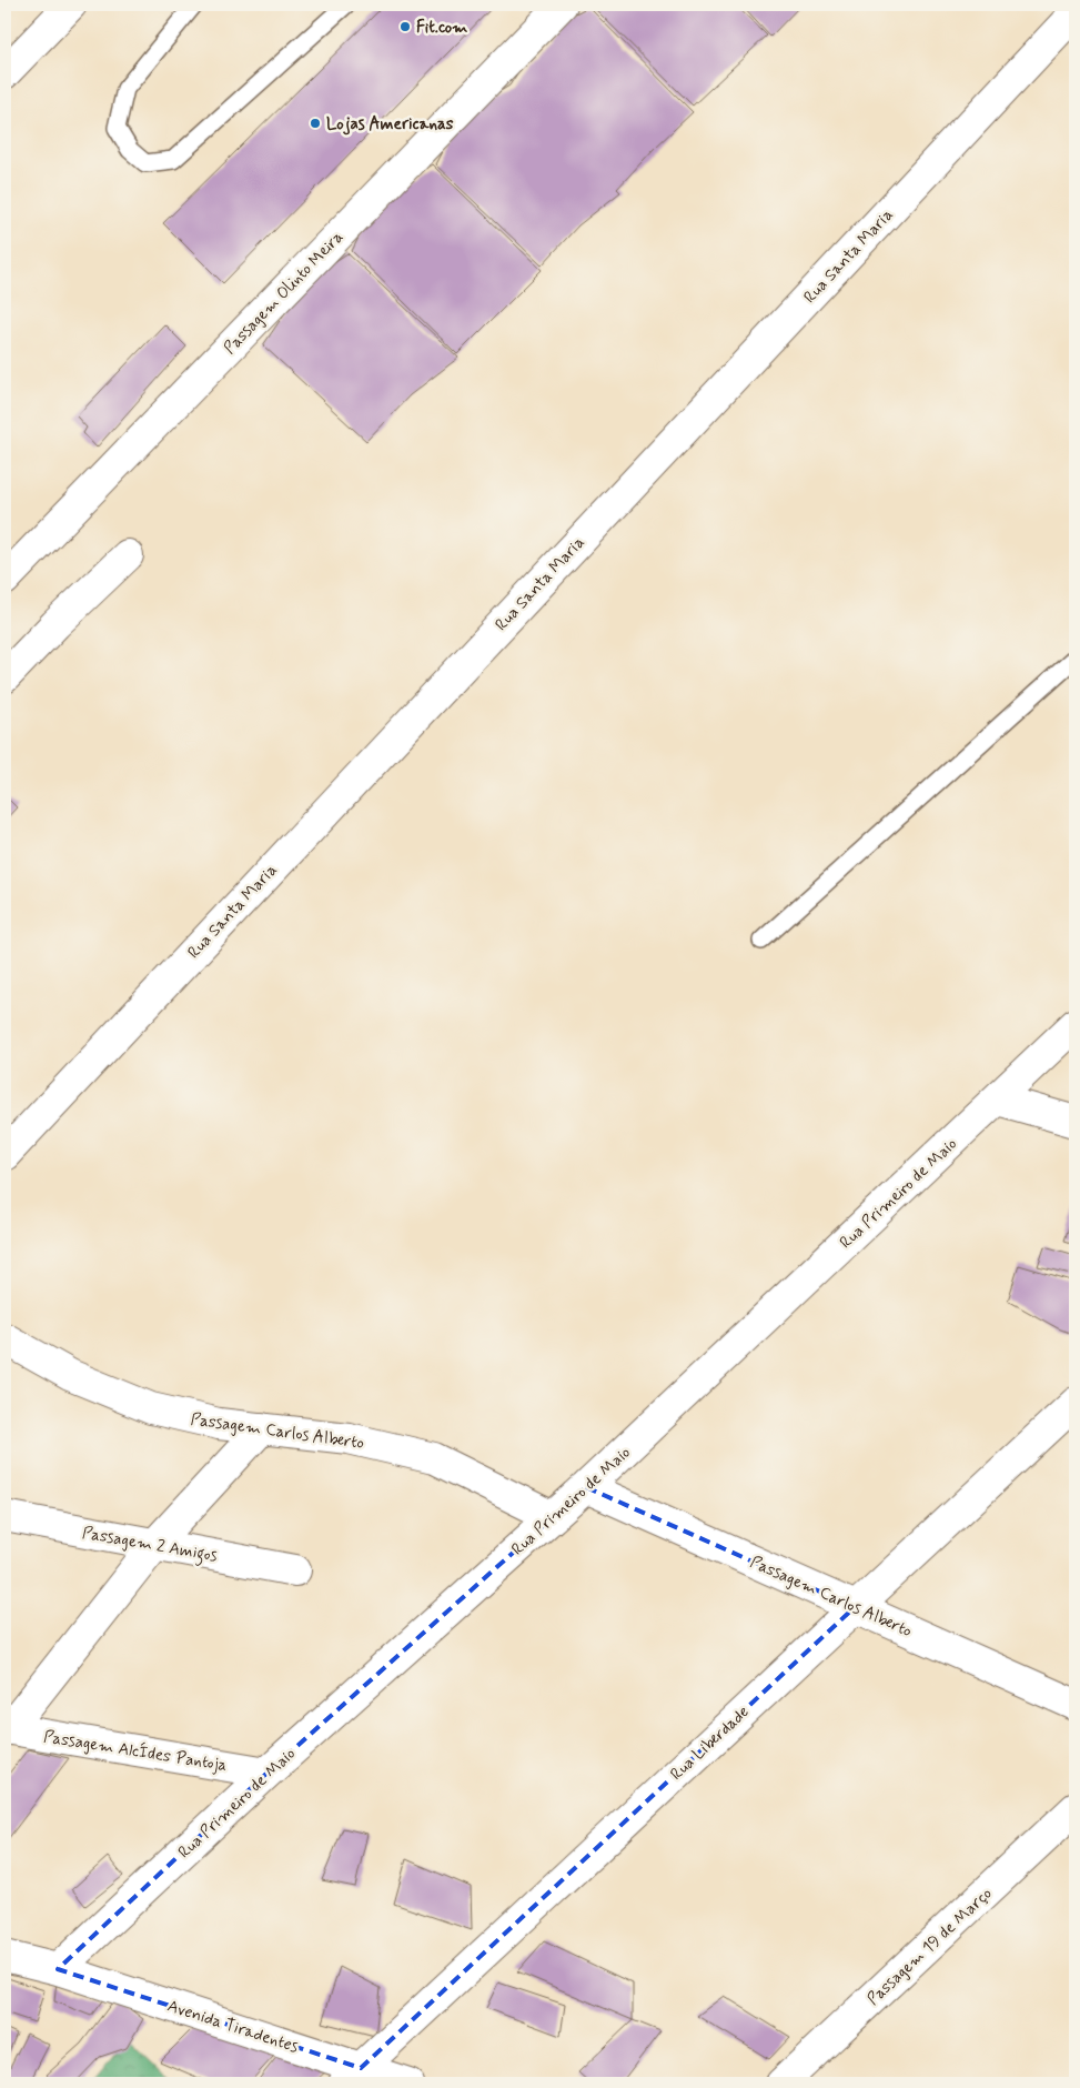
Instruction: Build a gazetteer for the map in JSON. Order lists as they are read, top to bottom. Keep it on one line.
{"streets":{"street":["Rua Santa Maria","Passagem Olinto Meira","Rua Primeiro de Maio","Passagem Carlos Alberto","Passagem 2 Amigos","Rua Liberdade","Passagem AlcÍdes Pantoja","Passagem 19 de Março","Avenida Tiradentes"]},"crossings":[["Rua Primeiro de Maio","Passagem Carlos Alberto"],["Rua Primeiro de Maio","Passagem AlcÍdes Pantoja"],["Rua Primeiro de Maio","Avenida Tiradentes"],["Passagem Carlos Alberto","Rua Liberdade"],["Rua Liberdade","Avenida Tiradentes"]],"places":["Fit.com","Lojas Americanas"]}
